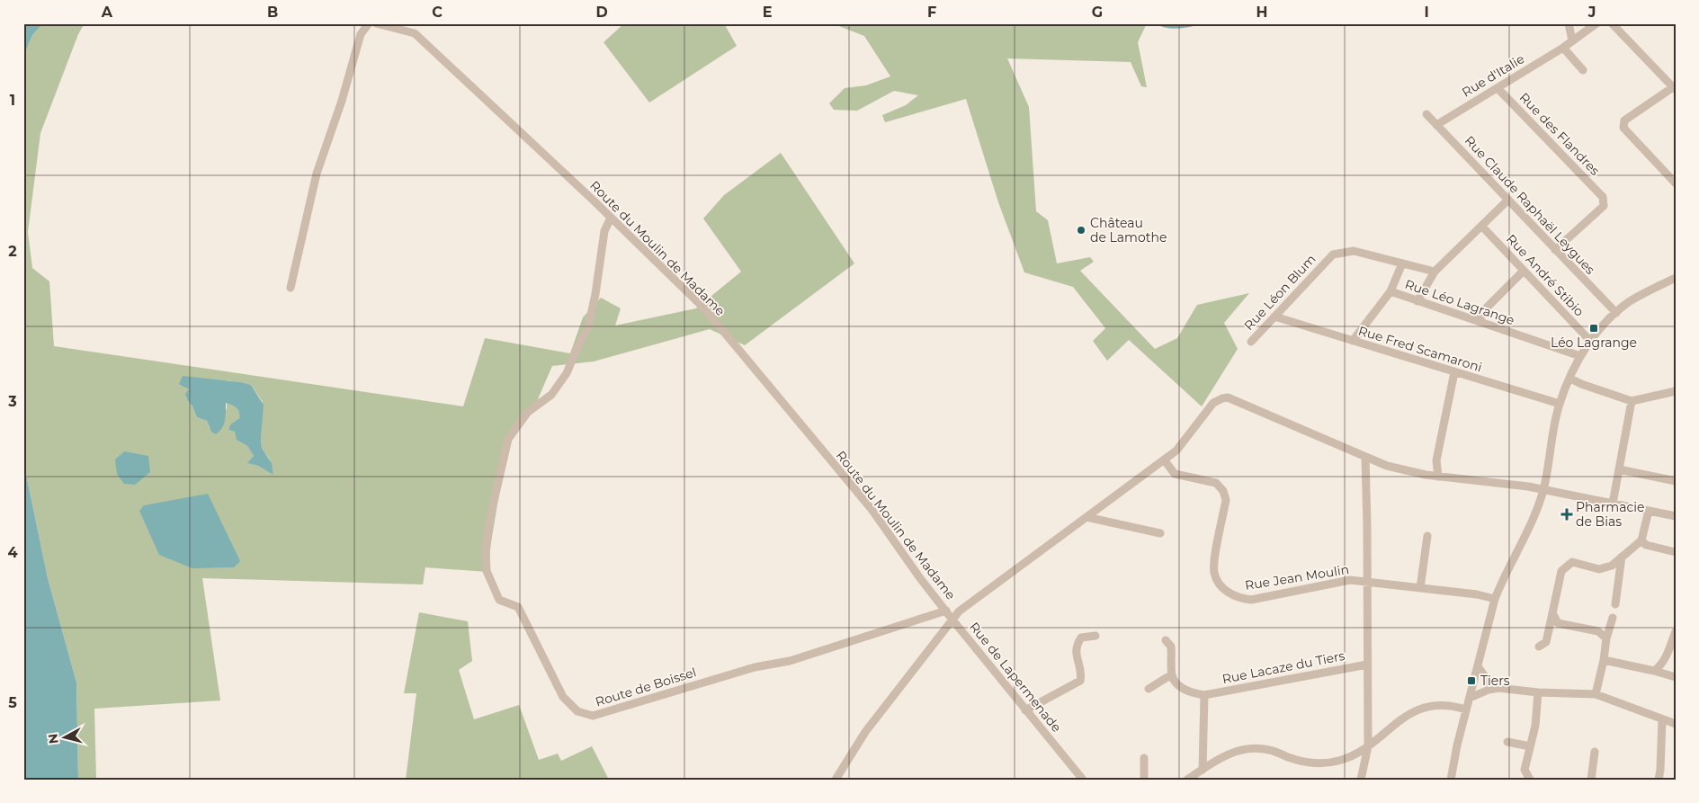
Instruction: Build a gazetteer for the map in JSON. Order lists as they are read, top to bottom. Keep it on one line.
{"streets":{"street":["Rue d'Italie","Rue des Flandres","Rue Claude Raphaël Leygues","Route du Moulin de Madame","Rue André Stibio","Rue Léon Blum","Rue Léo Lagrange","Rue Fred Scamaroni","Rue Jean Moulin","Rue Lacaze du Tiers","Rue de Lapermenade","Route de Boissel"]},"crossings":[["Rue d'Italie","Rue des Flandres"],["Rue d'Italie","Rue Claude Raphaël Leygues"],["Rue des Flandres","Rue Claude Raphaël Leygues"],["Route du Moulin de Madame","Rue de Lapermenade"],["Route du Moulin de Madame","Route de Boissel"],["Rue Léon Blum","Rue Fred Scamaroni"],["Rue Léo Lagrange","Rue Fred Scamaroni"]],"places":{"other":["Château de Lamothe"],"transit":["Léo Lagrange","Tiers"],"health":["Pharmacie de Bias"]},"north":"left","grid":{"columns":["A","B","C","D","E","F","G","H","I","J"],"rows":["1","2","3","4","5"]}}
